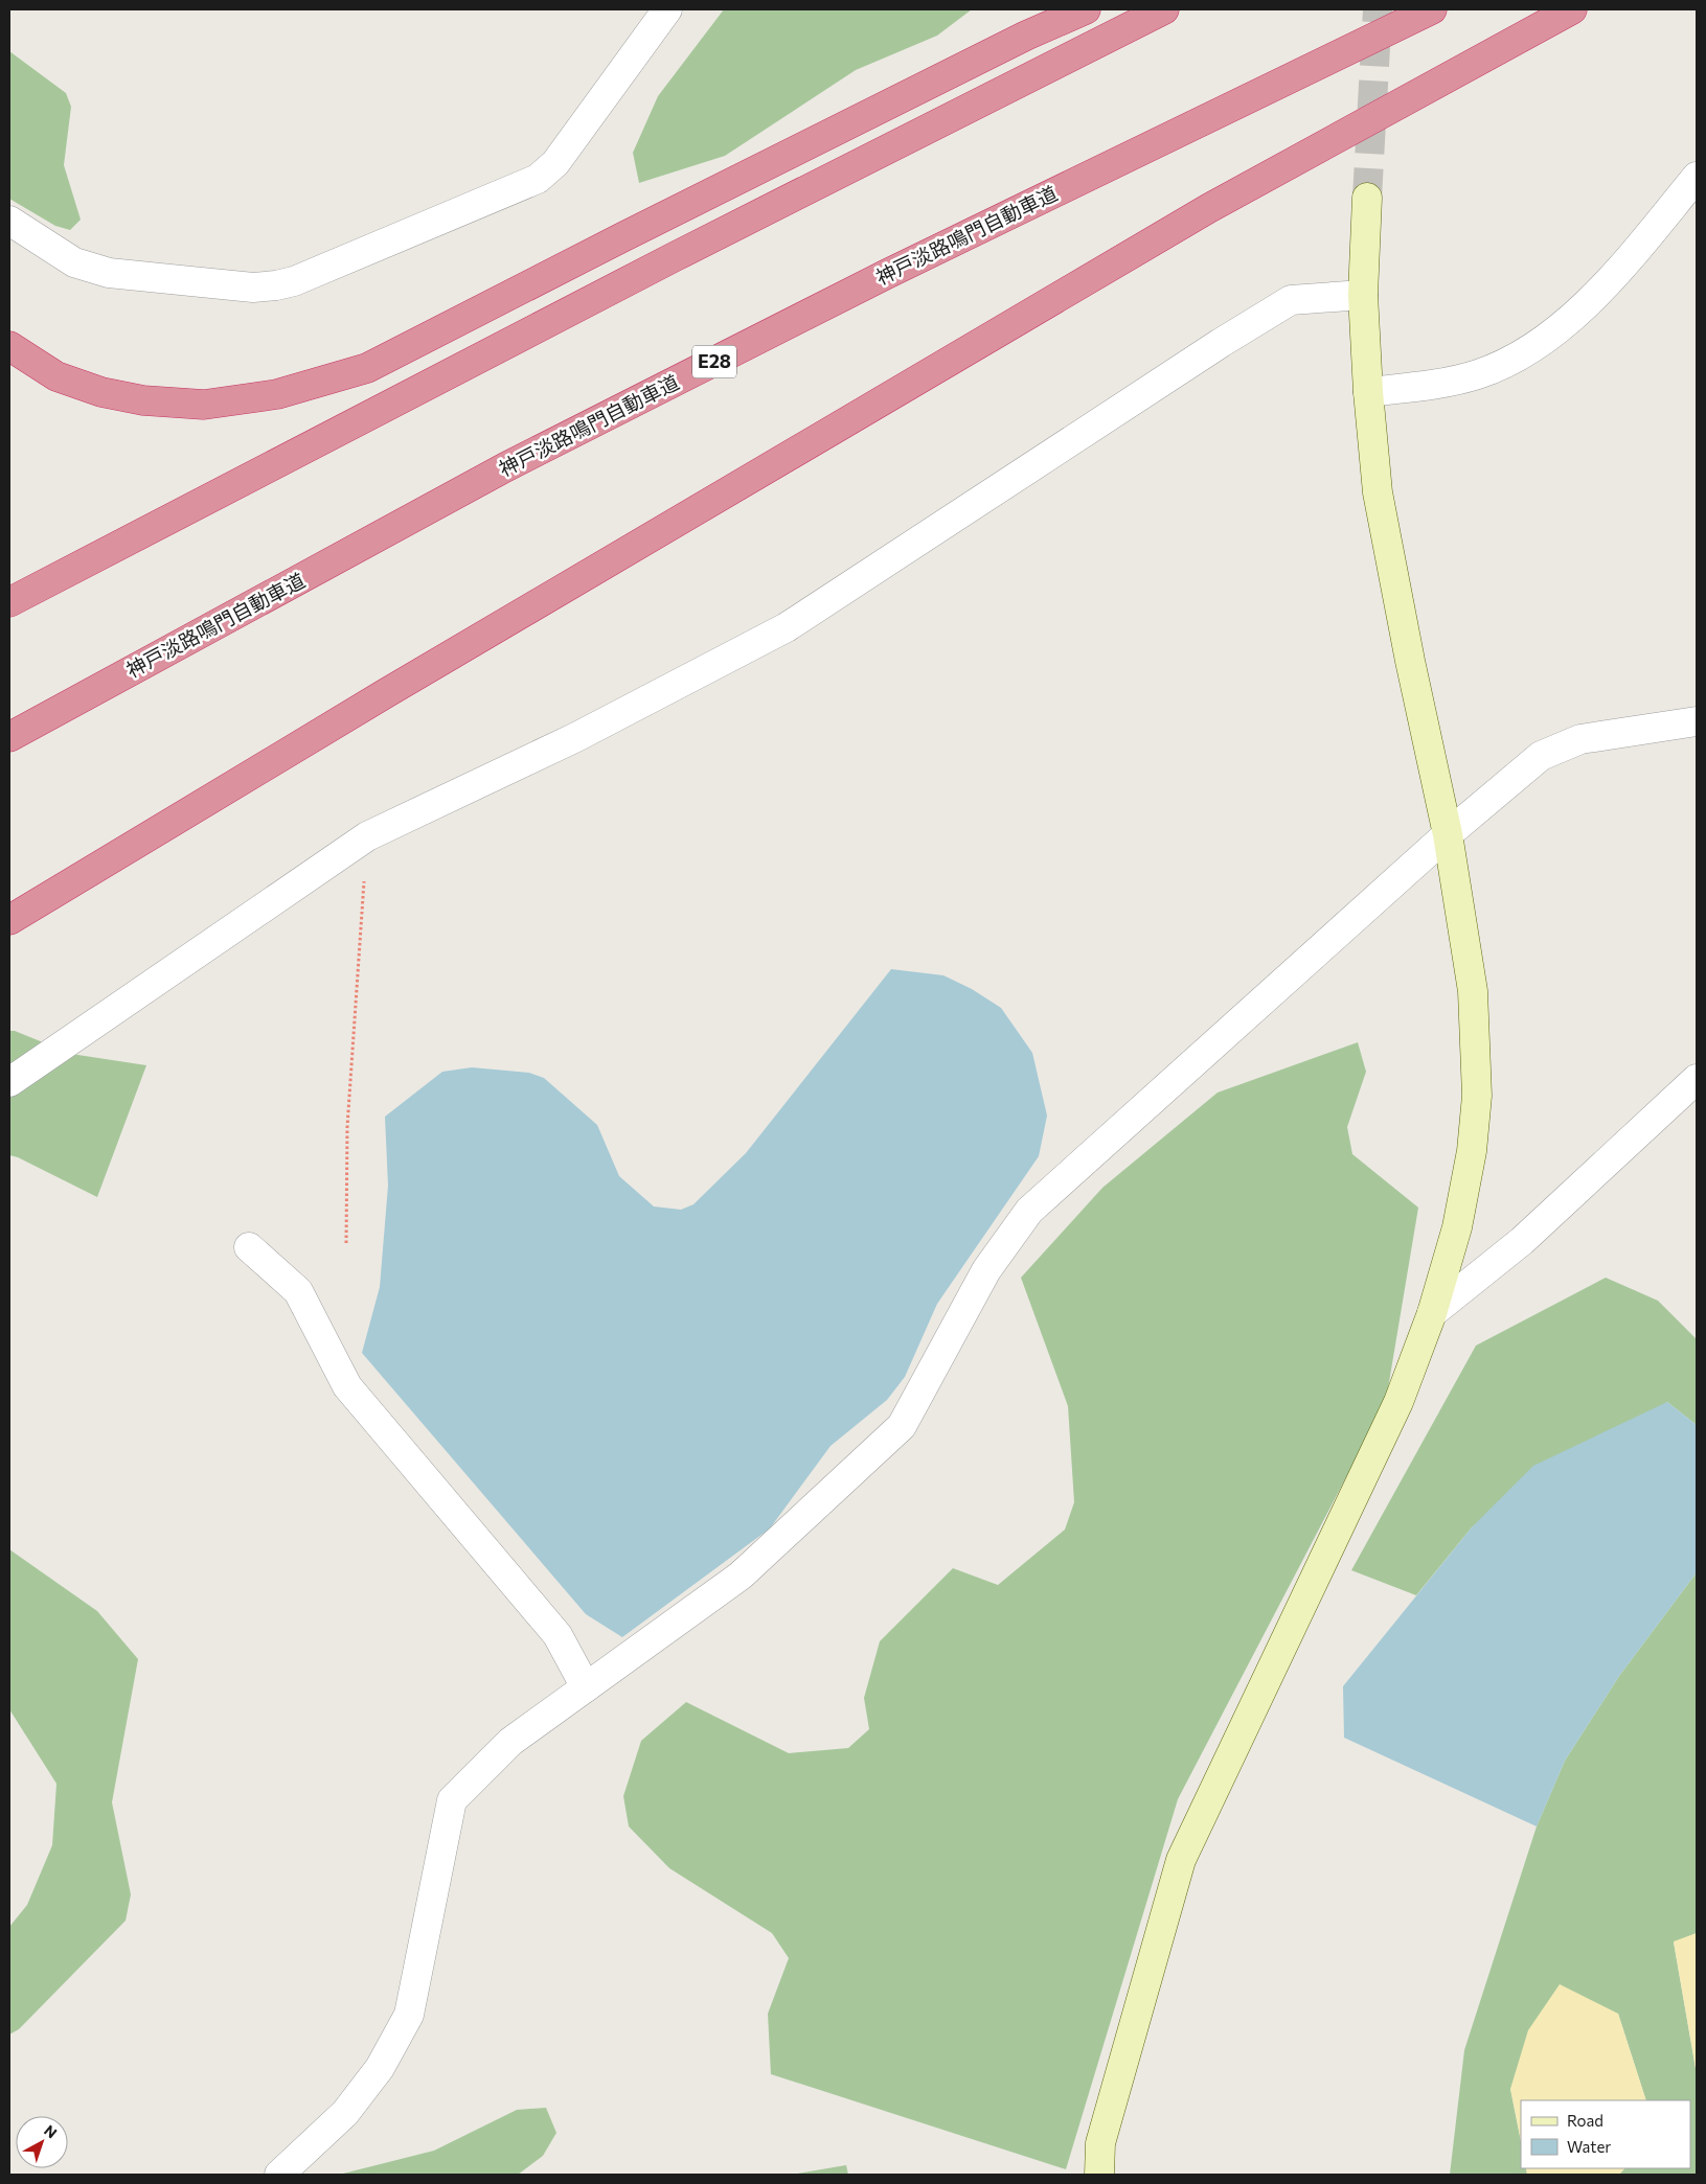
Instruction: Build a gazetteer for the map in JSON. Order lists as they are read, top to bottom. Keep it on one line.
{"streets":{"highway":["神戸淡路鳴門自動車道","E28"]},"legend":["Road","Water"],"north":"top right"}
